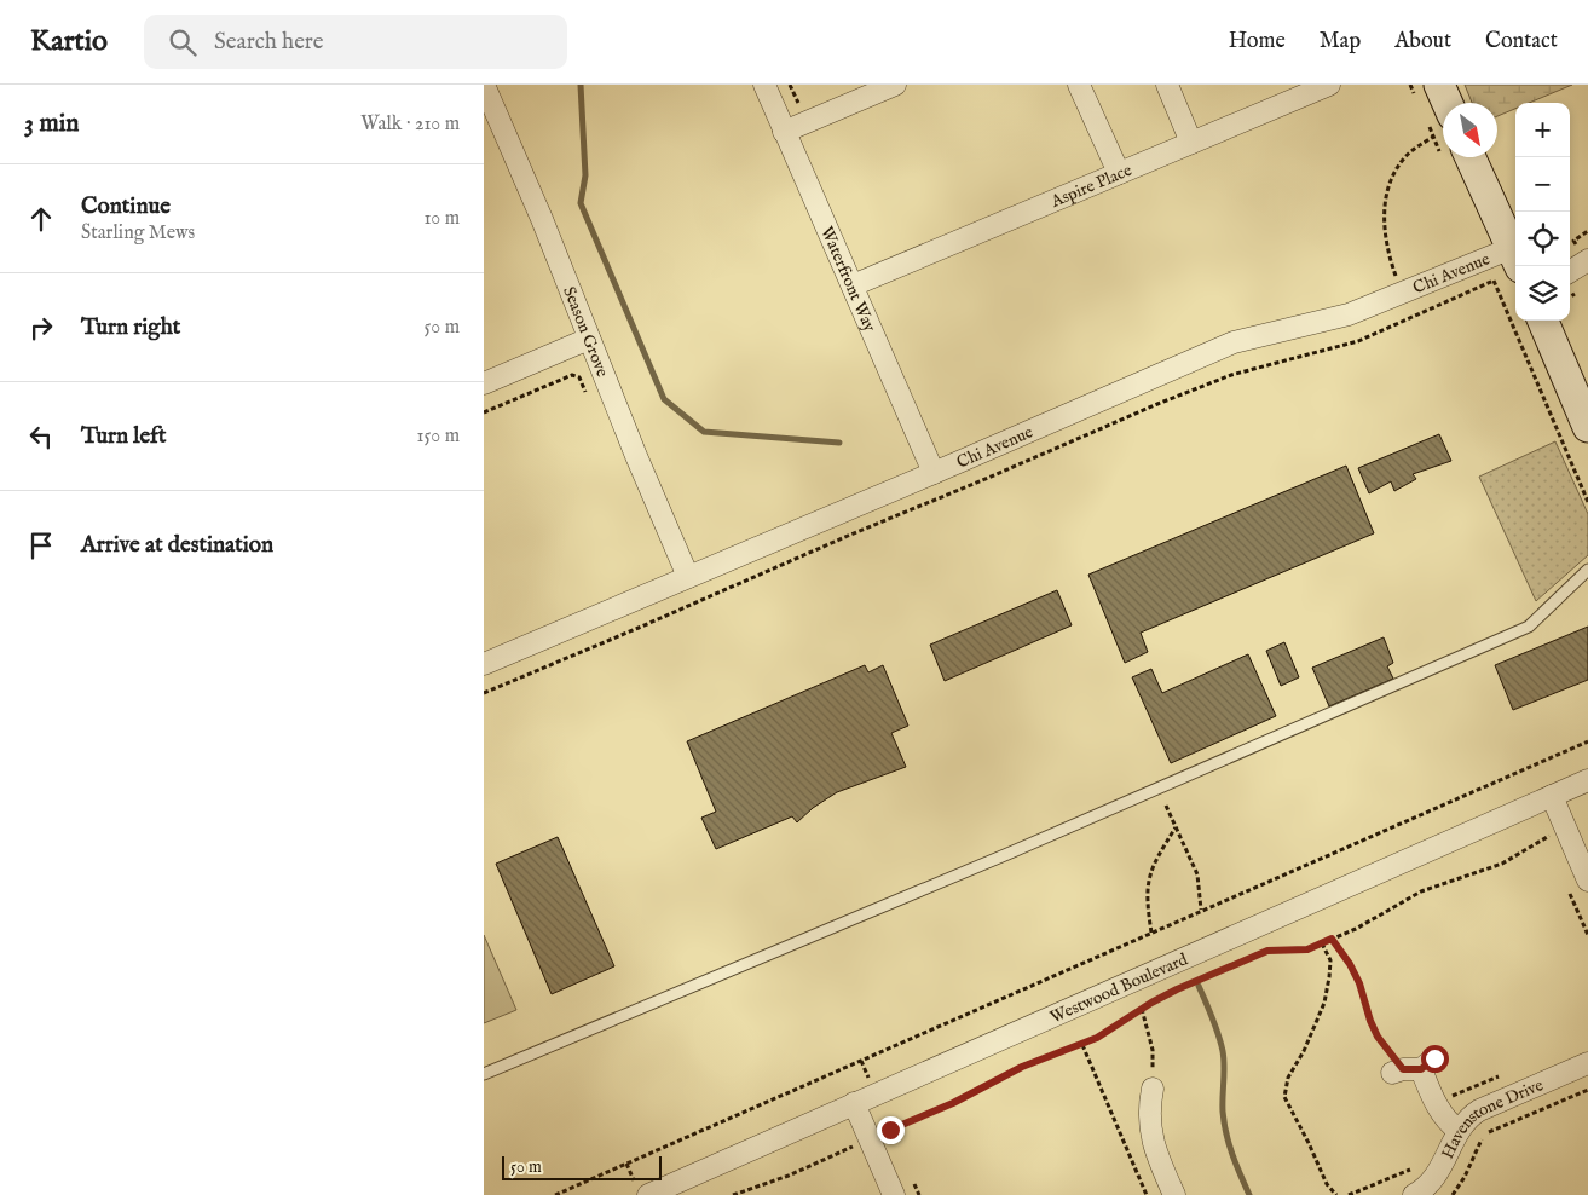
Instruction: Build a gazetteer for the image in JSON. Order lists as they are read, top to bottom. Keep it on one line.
{"streets":{"street":["Aspire Place","Chi Avenue","Waterfront Way","Season Grove","Westwood Boulevard","Havenstone Drive"]},"crossings":[["Aspire Place","Waterfront Way"],["Chi Avenue","Waterfront Way"],["Chi Avenue","Season Grove"]],"scale_bar":"50 m","north":"bottom right","page":{"header":"Kartio","search":"Search here","nav":["Home","Map","About","Contact"],"heading":["3 min","Walk · 210 m"],"map_buttons":["+","−"],"list":[["Continue","Starling Mews","10 m"],["Turn right","50 m"],["Turn left","150 m"],"Arrive at destination"],"scale":"50 m"}}
